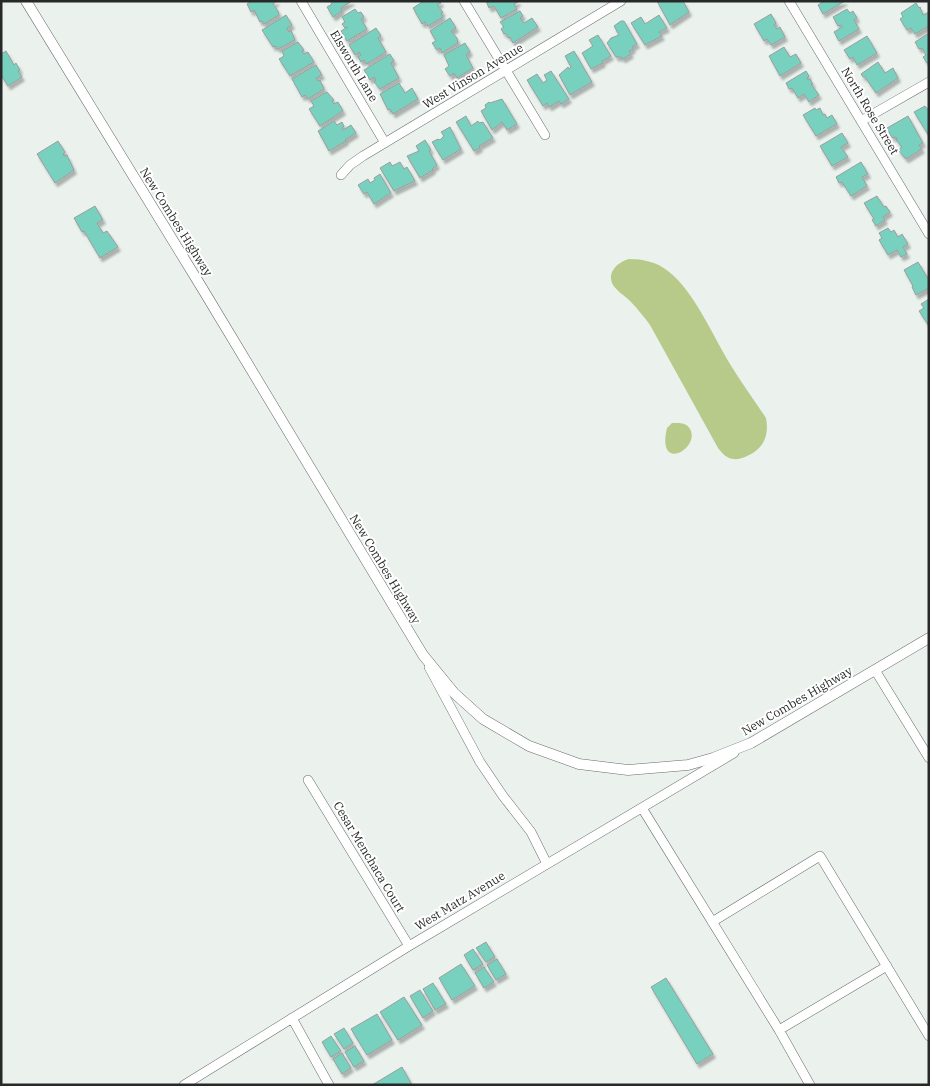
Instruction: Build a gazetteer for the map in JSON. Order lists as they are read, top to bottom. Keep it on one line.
{"streets":{"street":["Elsworth Lane","West Vinson Avenue","North Rose Street","New Combes Highway","Cesar Menchaca Court","West Matz Avenue"]},"crossings":[["Elsworth Lane","West Vinson Avenue"],["New Combes Highway","West Matz Avenue"],["Cesar Menchaca Court","West Matz Avenue"]]}
